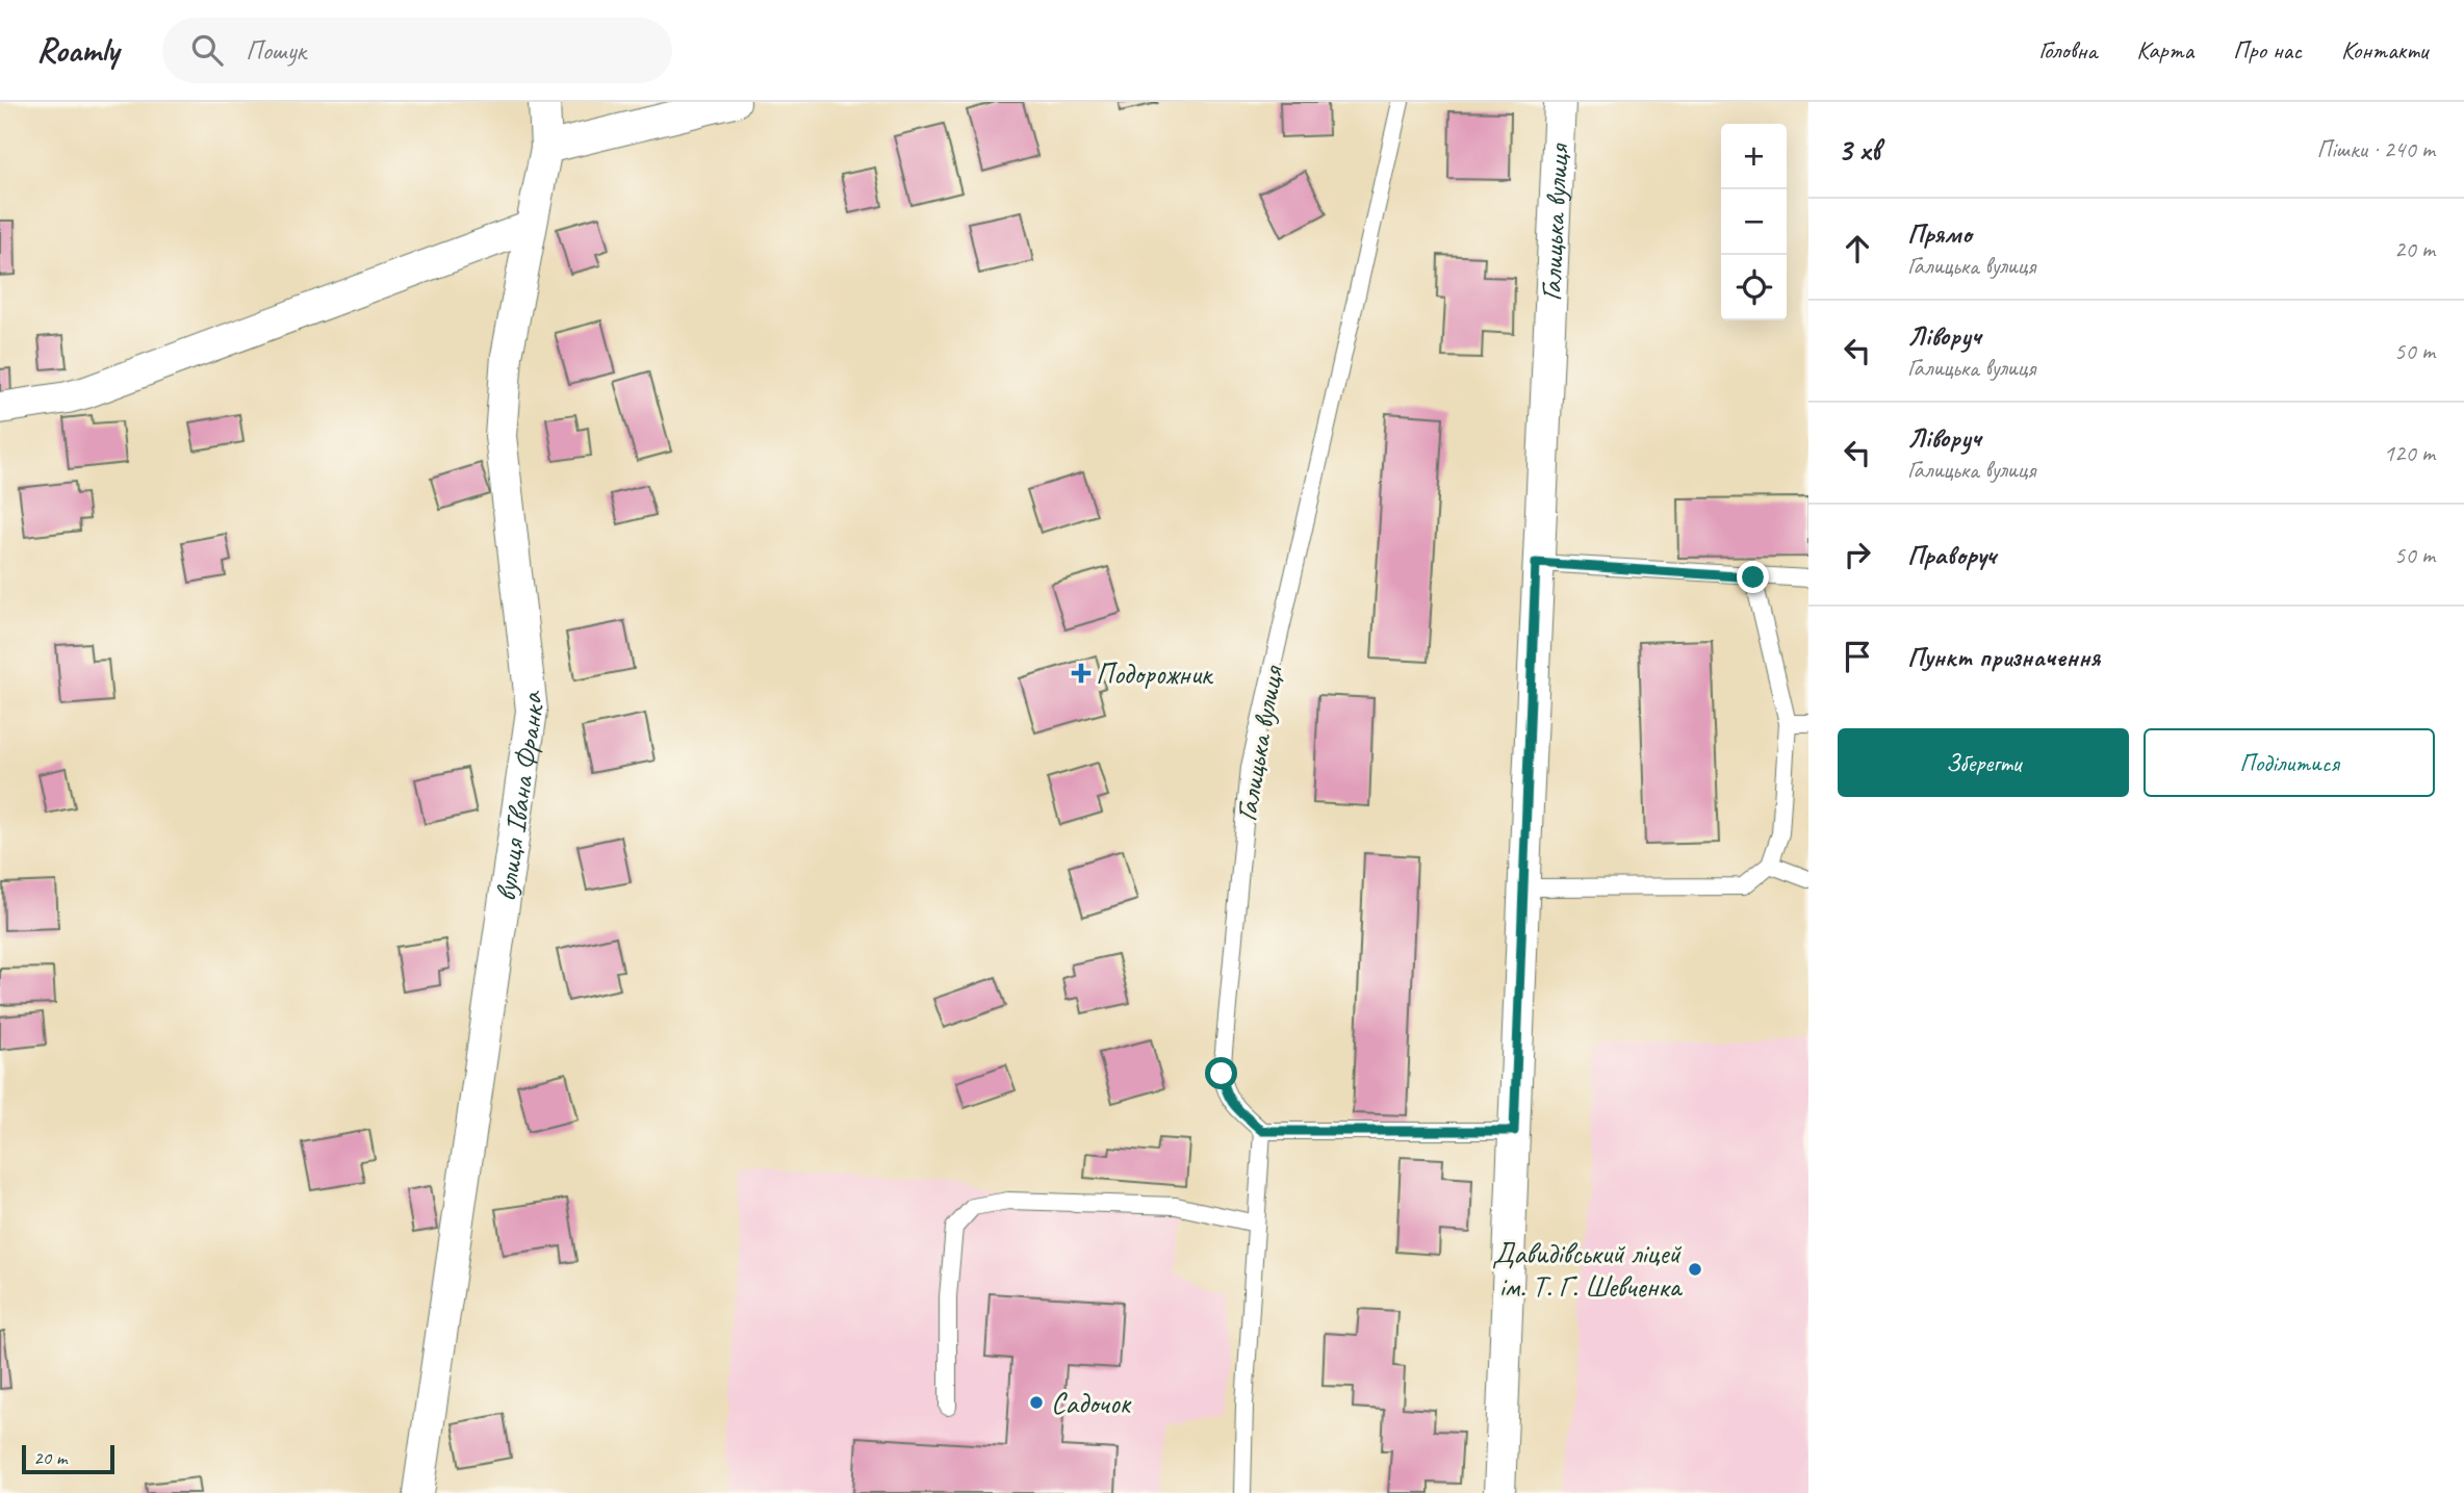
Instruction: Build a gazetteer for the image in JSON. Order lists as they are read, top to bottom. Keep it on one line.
{"streets":{"street":["Галицька вулиця","вулиця Івана Франка"]},"places":{"health":["Подорожник"],"other":["Давидівський ліцей ім. Т. Г. Шевченка","Садочок"]},"scale_bar":"20 m","page":{"header":"Roamly","search":"Пошук","nav":["Головна","Карта","Про нас","Контакти"],"heading":["3 хв","Пішки · 240 m"],"map_buttons":["+","−"],"list":[["Прямо","Галицька вулиця","20 m"],["Ліворуч","Галицька вулиця","50 m"],["Ліворуч","Галицька вулиця","120 m"],["Праворуч","50 m"],"Пункт призначення"],"buttons":["Зберегти","Поділитися"],"scale":"20 m"}}
